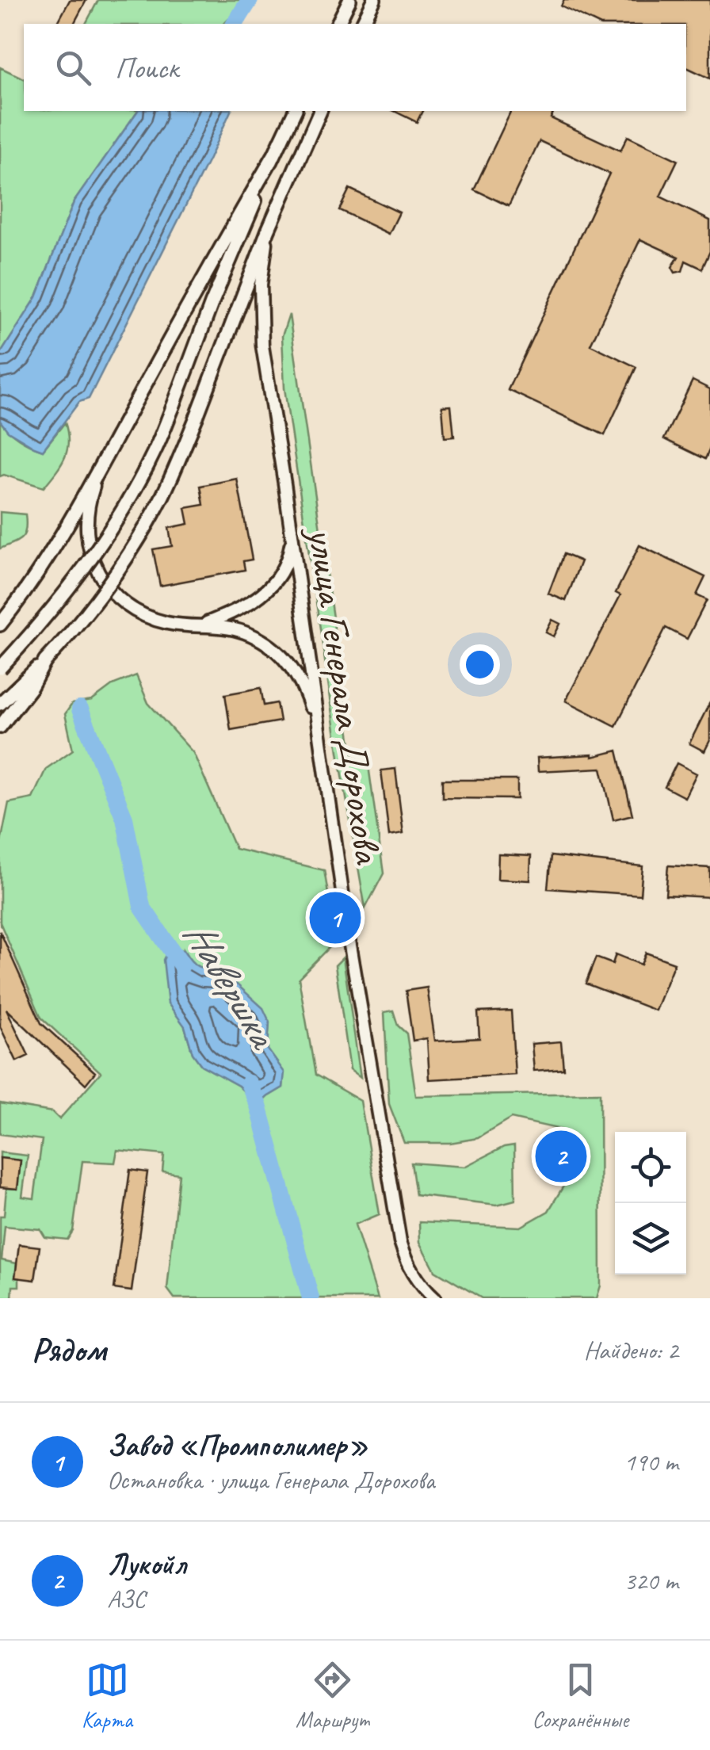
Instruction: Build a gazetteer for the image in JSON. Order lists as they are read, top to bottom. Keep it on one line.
{"streets":{"street":["улица Генерала Дорохова"]},"water":["Навершка"],"page":{"search":"Поиск","pins":["1","2"],"heading":["Рядом","Найдено: 2"],"list":[{"mark":"1","name":"Завод «Промполимер»","note":"Остановка · улица Генерала Дорохова","value":"190 m"},{"mark":"2","name":"Лукойл","note":"АЗС","value":"320 m"}],"nav":["Карта","Маршрут","Сохранённые"]}}
